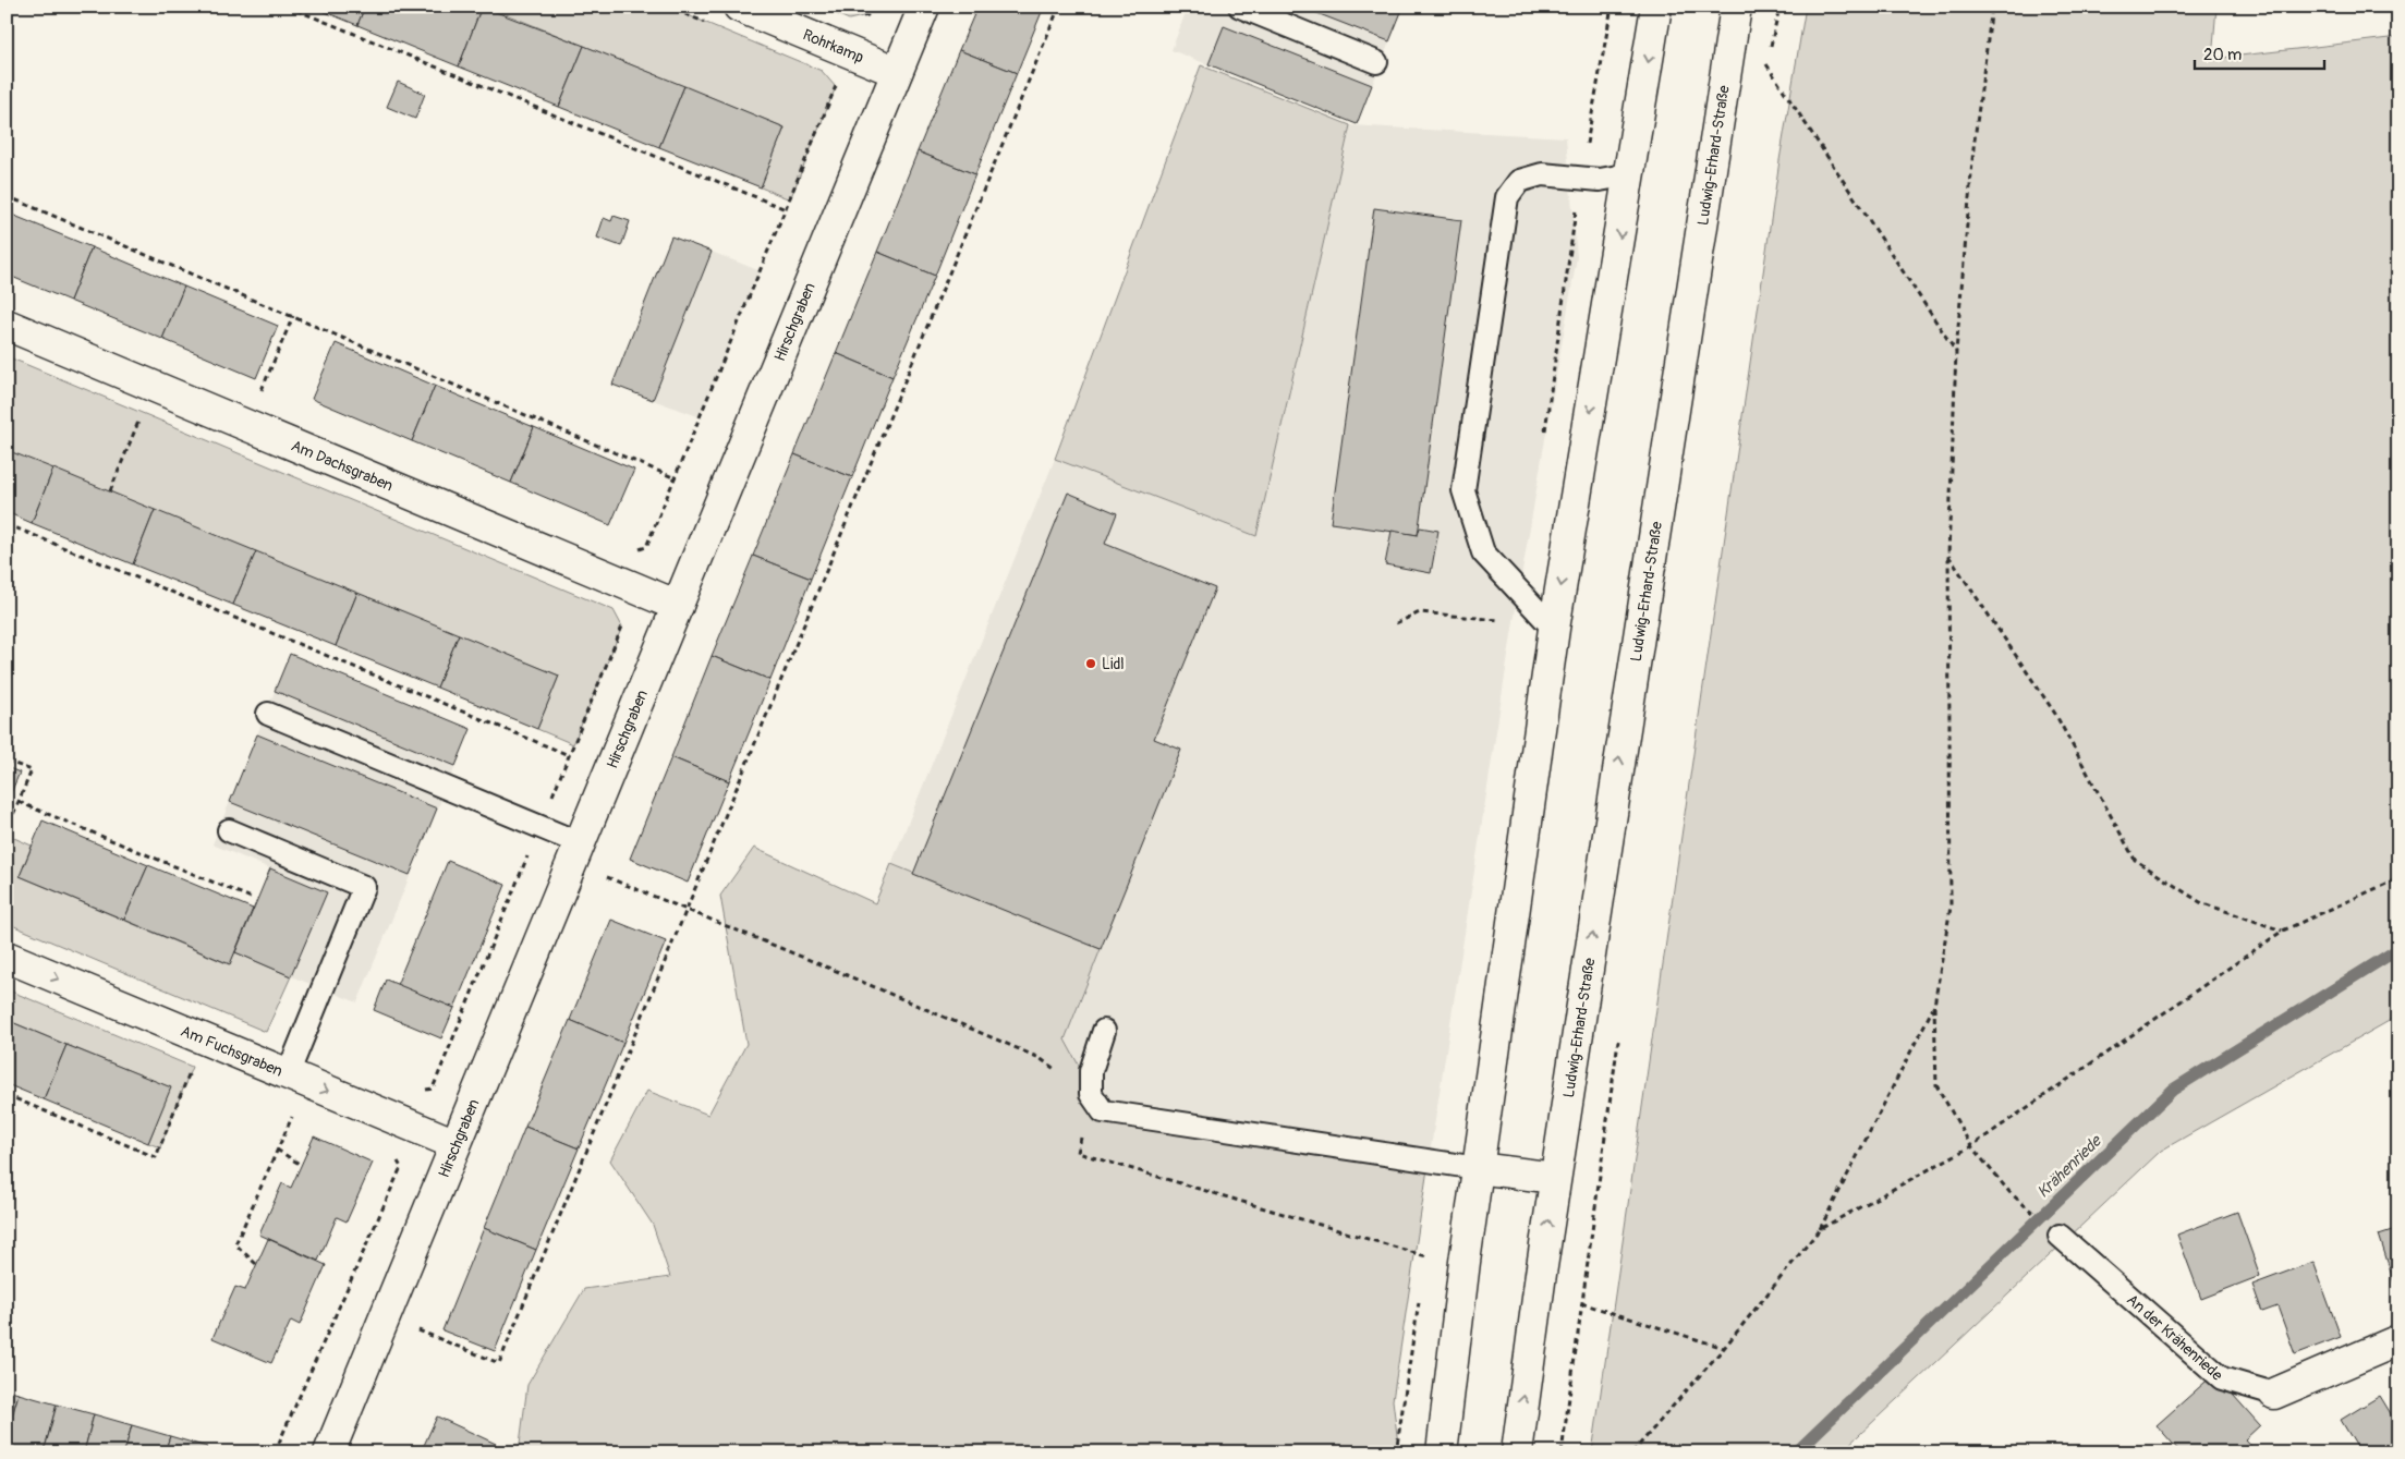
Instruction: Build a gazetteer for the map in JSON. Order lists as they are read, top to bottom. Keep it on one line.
{"streets":{"street":["Rohrkamp","Ludwig-Erhard-Straße","Hirschgraben","Am Dachsgraben","Am Fuchsgraben","An der Krähenriede"]},"crossings":[["Rohrkamp","Hirschgraben"],["Hirschgraben","Am Dachsgraben"],["Hirschgraben","Am Fuchsgraben"]],"one_way":["Am Fuchsgraben"],"water":["Krähenriede"],"places":["Lidl"],"scale_bar":"20 m"}
